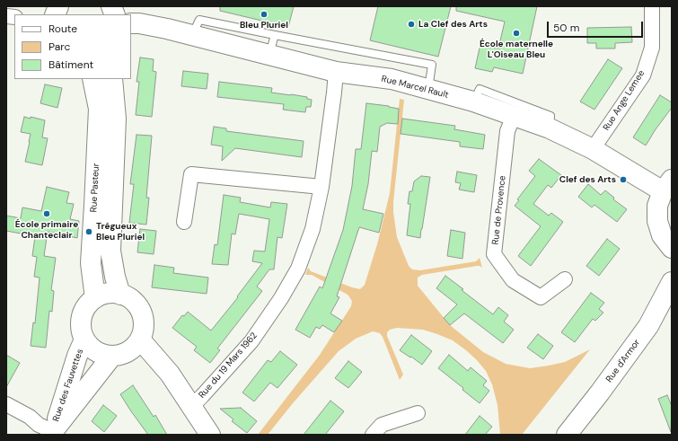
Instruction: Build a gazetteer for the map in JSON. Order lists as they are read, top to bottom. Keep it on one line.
{"streets":{"street":["Rue Marcel Rault","Rue Ange Lemee","Rue Pasteur","Rue de Provence","Rue d'Armor","Rue du 19 Mars 1962","Rue des Fauvettes"]},"crossings":[["Rue Marcel Rault","Rue Ange Lemee"],["Rue Marcel Rault","Rue de Provence"],["Rue Marcel Rault","Rue du 19 Mars 1962"],["Rue Pasteur","Rue des Fauvettes"]],"places":["Bleu Pluriel","La Clef des Arts","École maternelle L'Oiseau Bleu","Clef des Arts","École primaire Chanteclair","Trégueux Bleu Pluriel"],"legend":["Route","Parc","Bâtiment"],"scale_bar":"50 m"}
